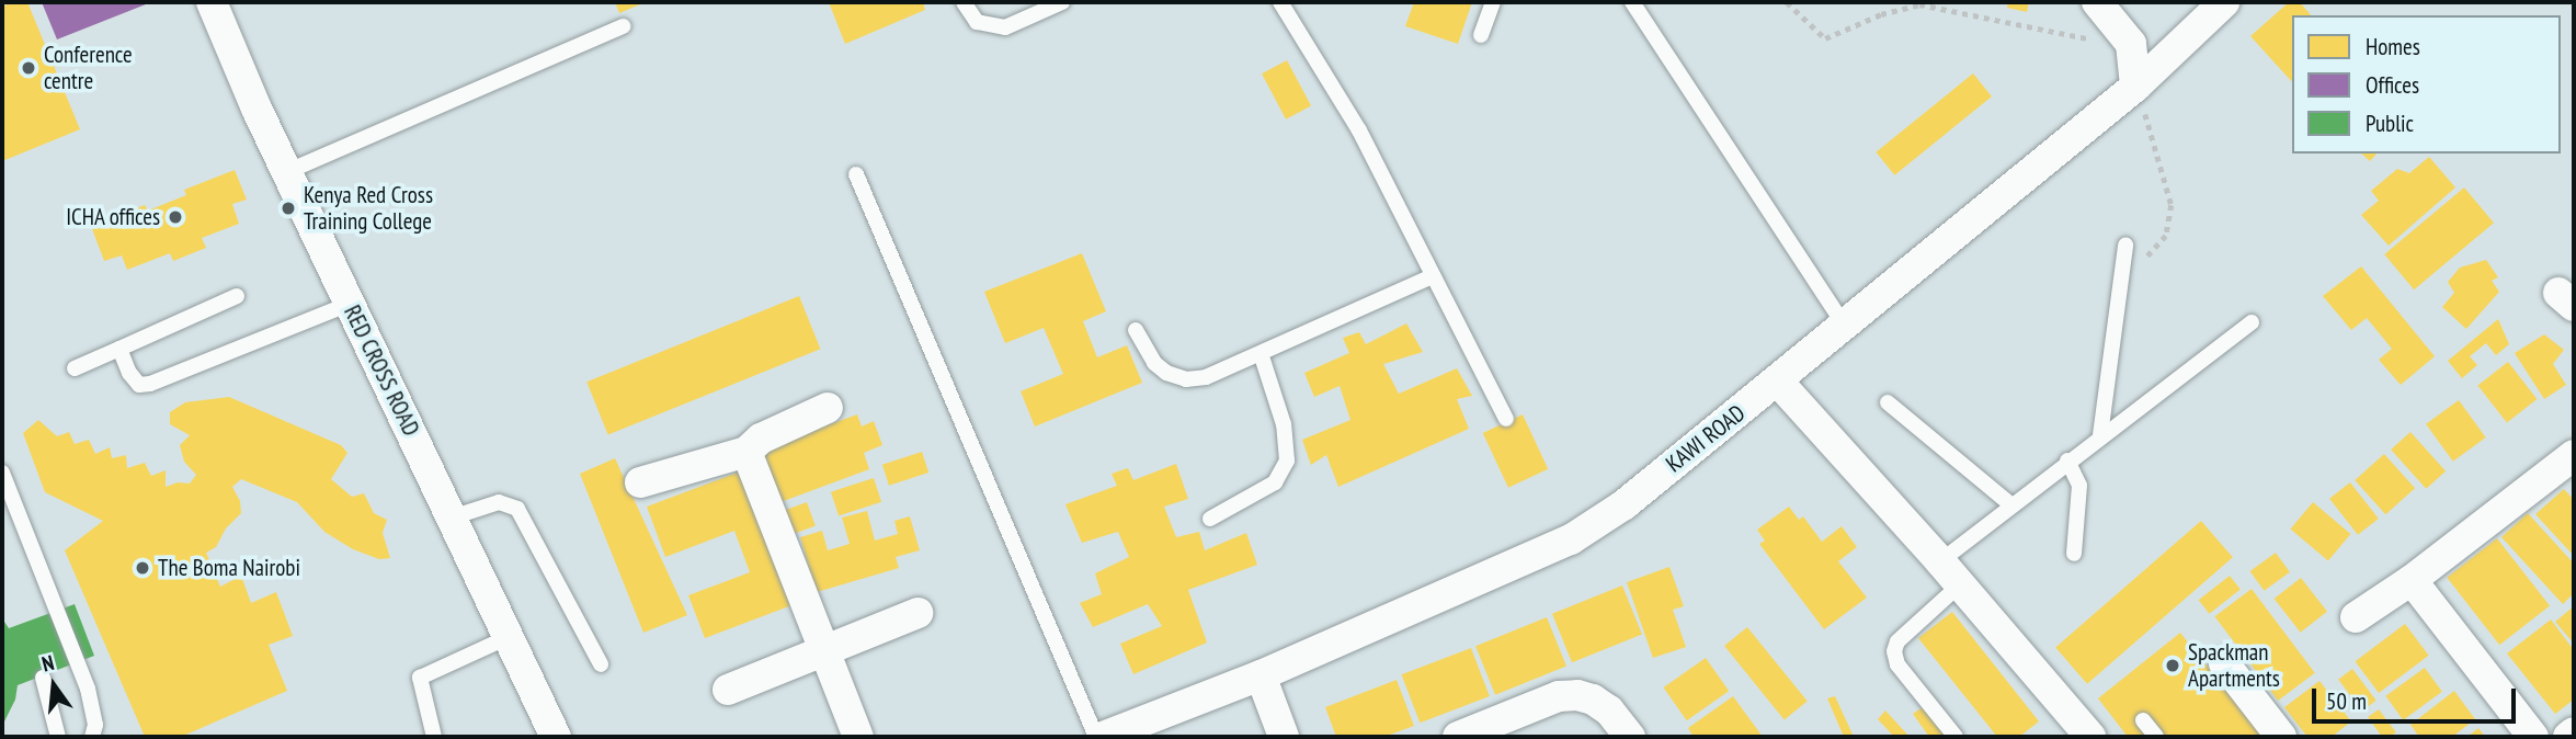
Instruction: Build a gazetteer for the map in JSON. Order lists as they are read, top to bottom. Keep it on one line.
{"streets":{"street":["RED CROSS ROAD","KAWI ROAD"]},"places":["Conference centre","Kenya Red Cross Training College","ICHA offices","The Boma Nairobi","Spackman Apartments"],"legend":["Homes","Offices","Public"],"scale_bar":"50 m","north":"top"}
